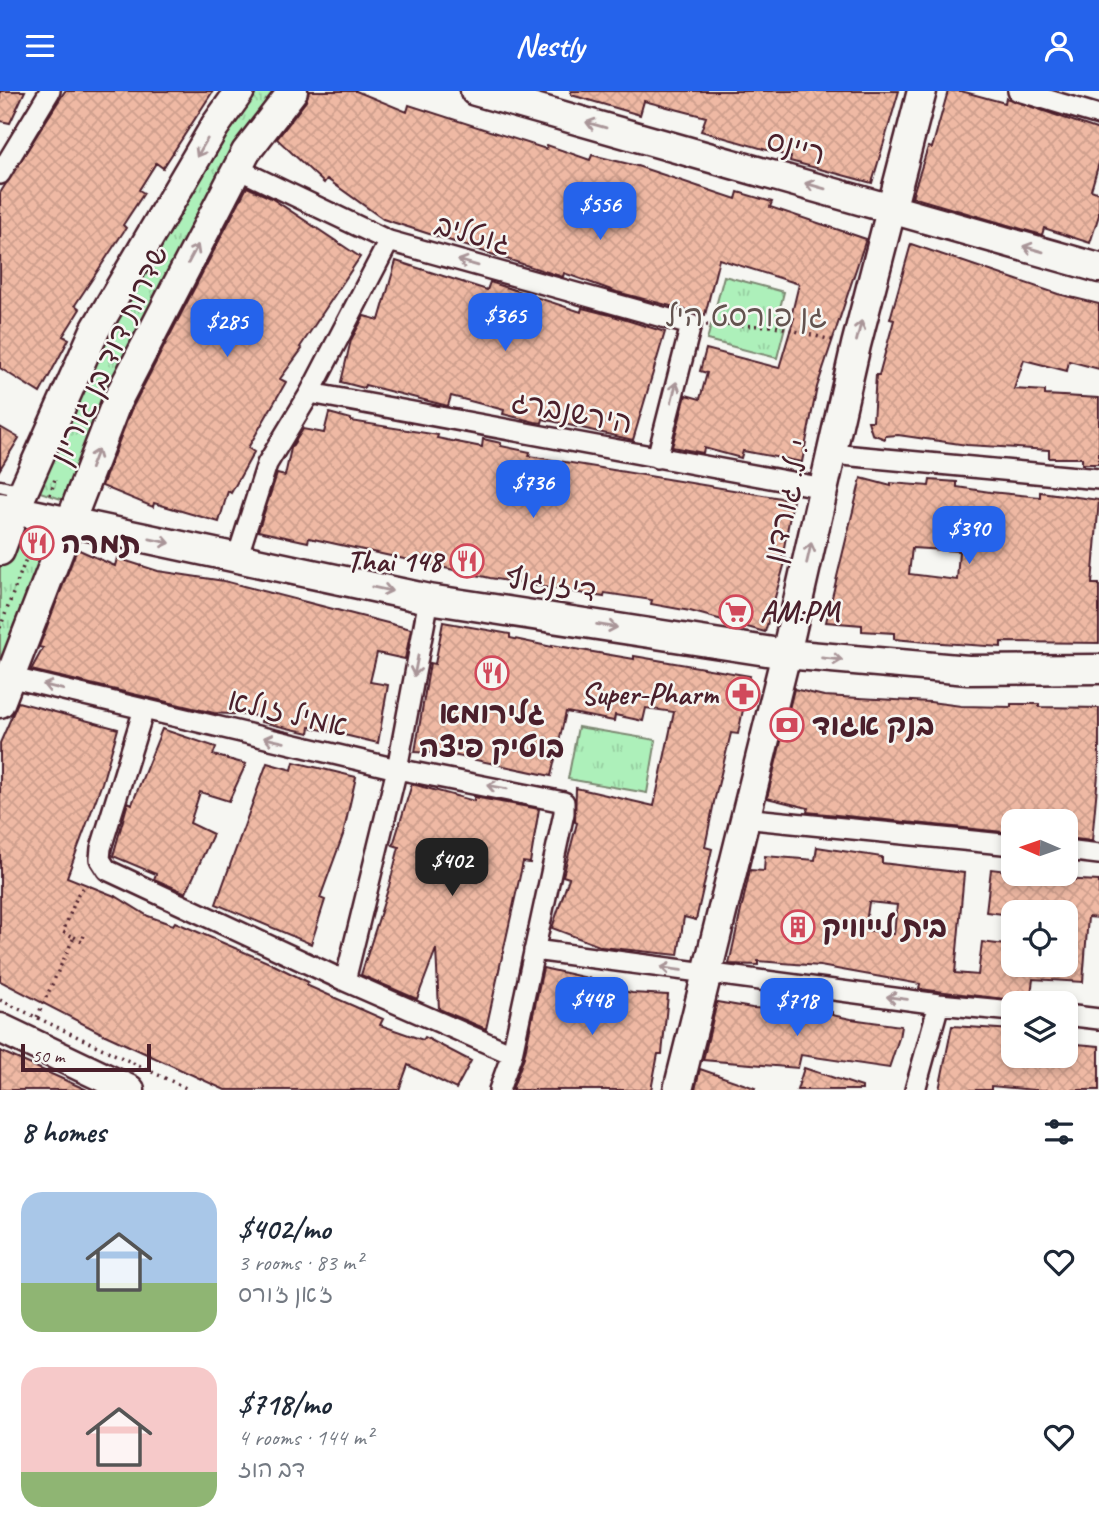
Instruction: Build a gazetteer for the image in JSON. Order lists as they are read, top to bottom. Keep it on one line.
{"streets":{"street":["ריינס","גוטליב","שדרות דוד בן גוריון","הירשנברג","י. ל. גורדון","דיזנגוף","אמיל זולא"]},"crossings":[["ריינס","י. ל. גורדון"],["גוטליב","שדרות דוד בן גוריון"],["שדרות דוד בן גוריון","דיזנגוף"],["שדרות דוד בן גוריון","אמיל זולא"],["הירשנברג","י. ל. גורדון"],["י. ל. גורדון","דיזנגוף"]],"one_way":["גוטליב","אמיל זולא"],"parks":["גן פורסט היל"],"places":{"restaurant":["תמרה","Thai 148","גלירומא בוטיק פיצה"],"supermarket":["AM:PM"],"pharmacy":["Super-Pharm"],"bank":["בנק אגוד"],"building":["בית לייוויק"]},"scale_bar":"50 m","north":"left","page":{"header":"Nestly","price":["$556","$365","$285","$736","$390","$402","$448","$718"],"scale":"50 m","heading":"8 homes","list":[{"name":"$402/mo","note":"3 rooms · 83 m² · ז'אן ז'ורס"},{"name":"$718/mo","note":"4 rooms · 144 m² · דב הוז"}]}}
